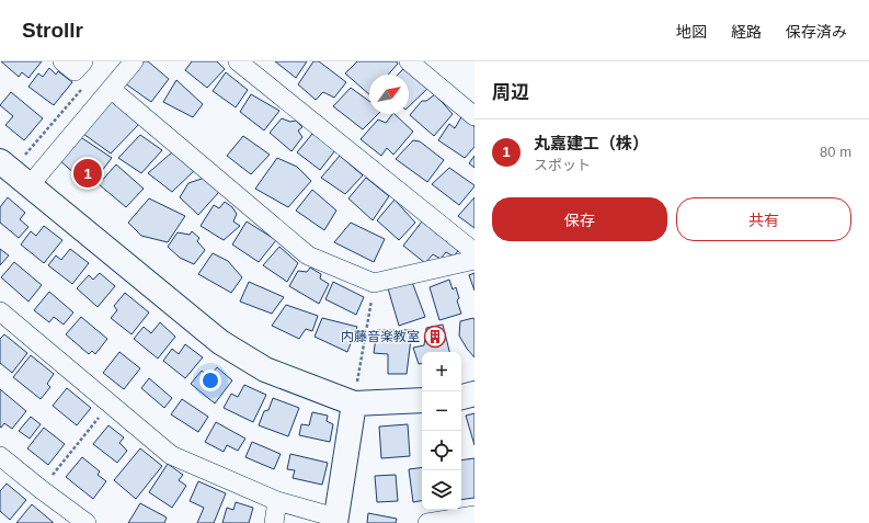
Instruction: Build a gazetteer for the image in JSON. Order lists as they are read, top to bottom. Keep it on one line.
{"places":{"building":["内藤音楽教室"]},"north":"top right","page":{"header":"Strollr","nav":["地図","経路","保存済み"],"heading":"周辺","list":[{"mark":"1","name":"丸嘉建工（株）","note":"スポット","value":"80 m"}],"pins":"1","buttons":["保存","共有"],"map_buttons":["+","−"]}}
